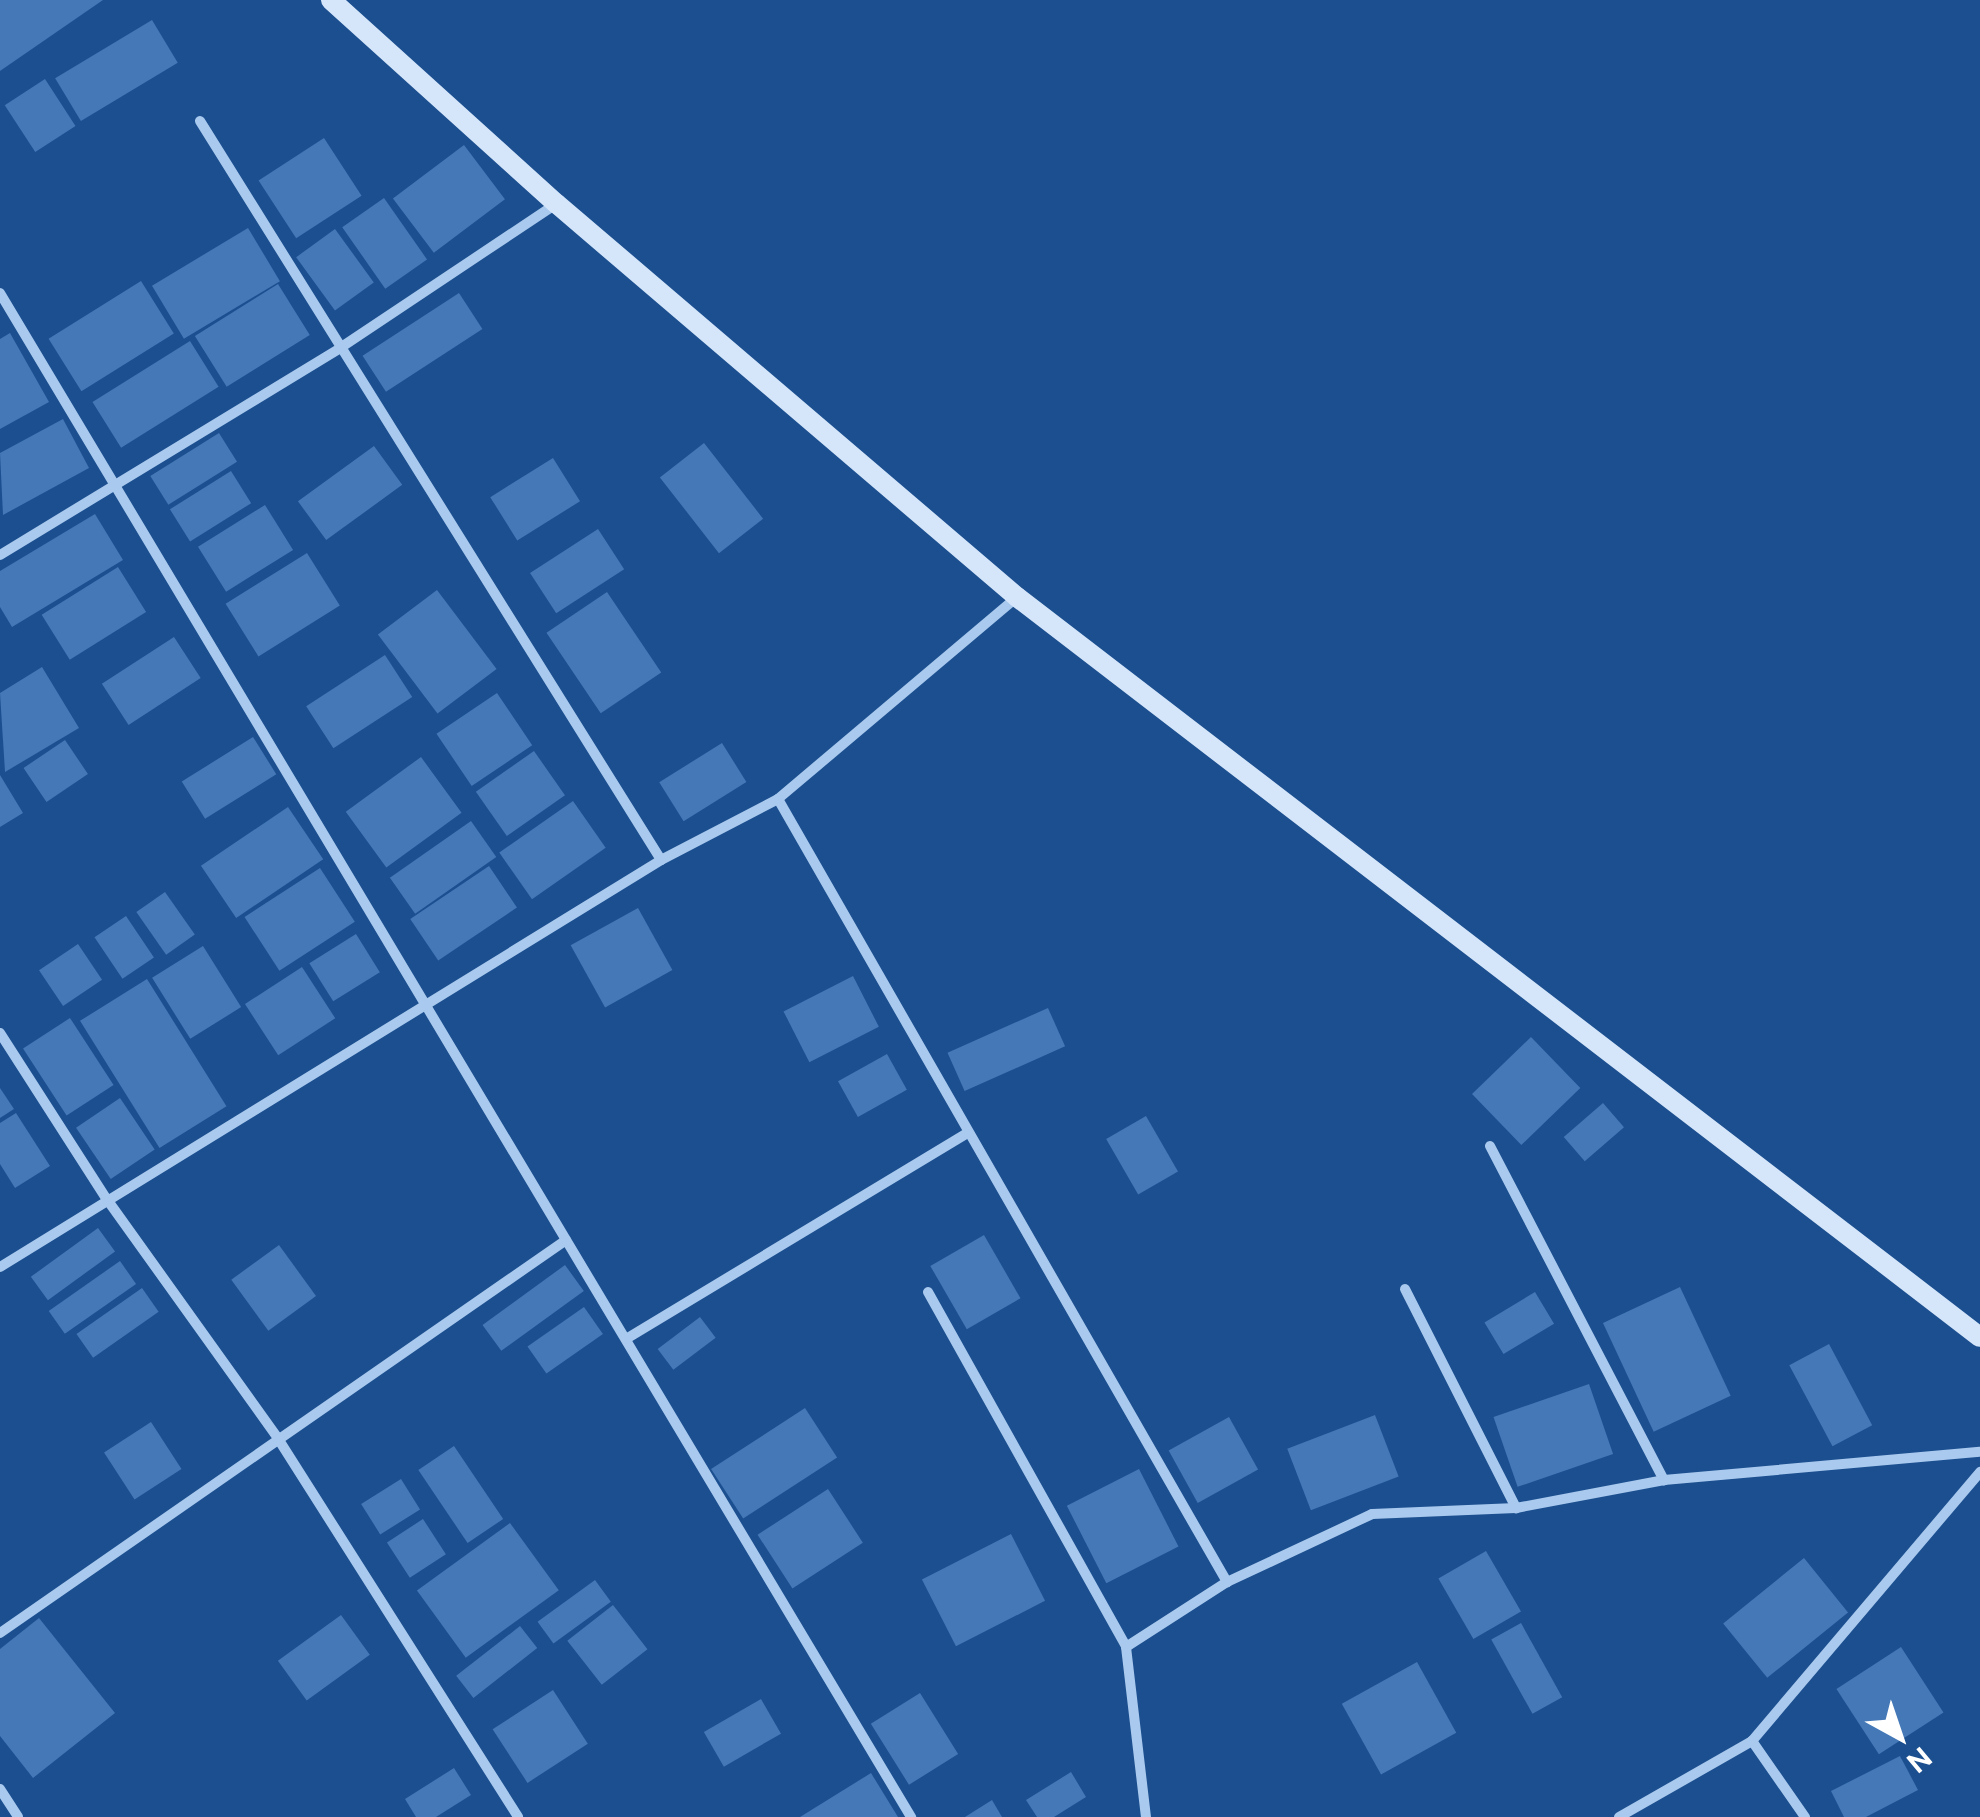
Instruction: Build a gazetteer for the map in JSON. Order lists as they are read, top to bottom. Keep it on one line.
{"north":"bottom right"}
